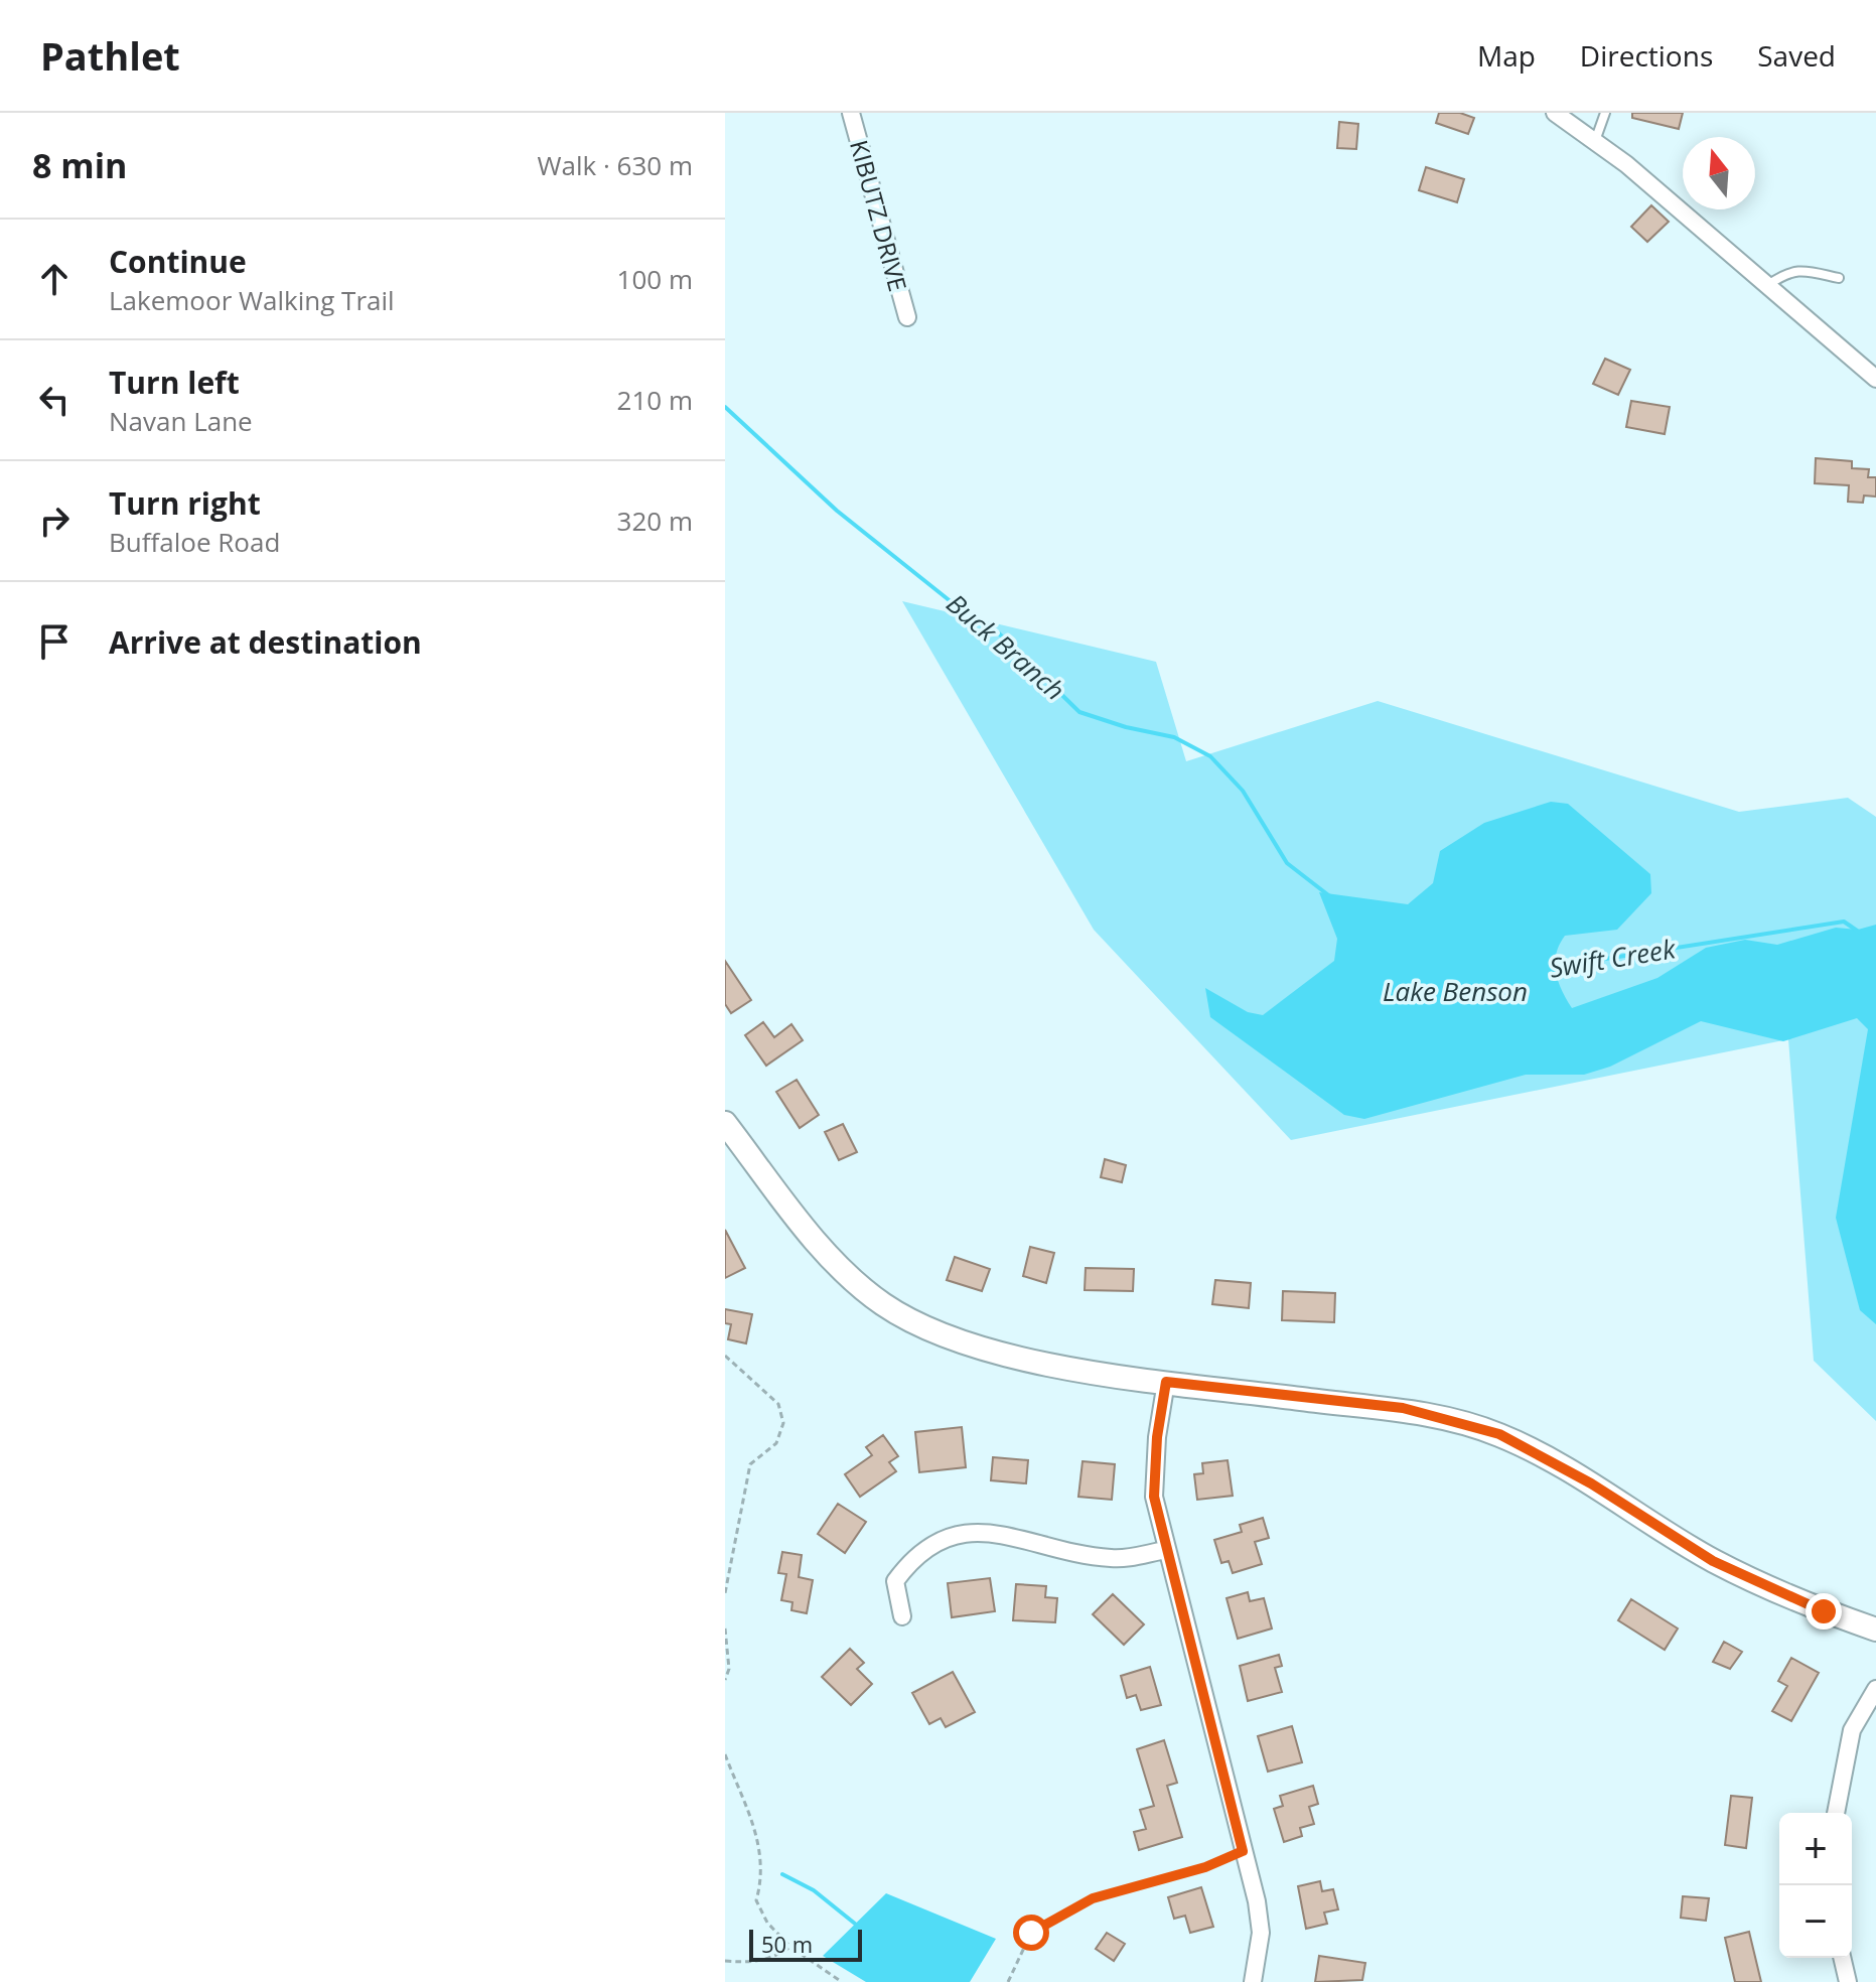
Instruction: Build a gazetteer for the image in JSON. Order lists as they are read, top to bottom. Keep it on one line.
{"streets":{"street":["KIBUTZ DRIVE"]},"water":["Buck Branch","Swift Creek","Lake Benson"],"scale_bar":"50 m","north":"top","page":{"header":"Pathlet","nav":["Map","Directions","Saved"],"heading":["8 min","Walk · 630 m"],"list":[["Continue","Lakemoor Walking Trail","100 m"],["Turn left","Navan Lane","210 m"],["Turn right","Buffaloe Road","320 m"],"Arrive at destination"],"map_buttons":["+","−"],"scale":"50 m"}}
